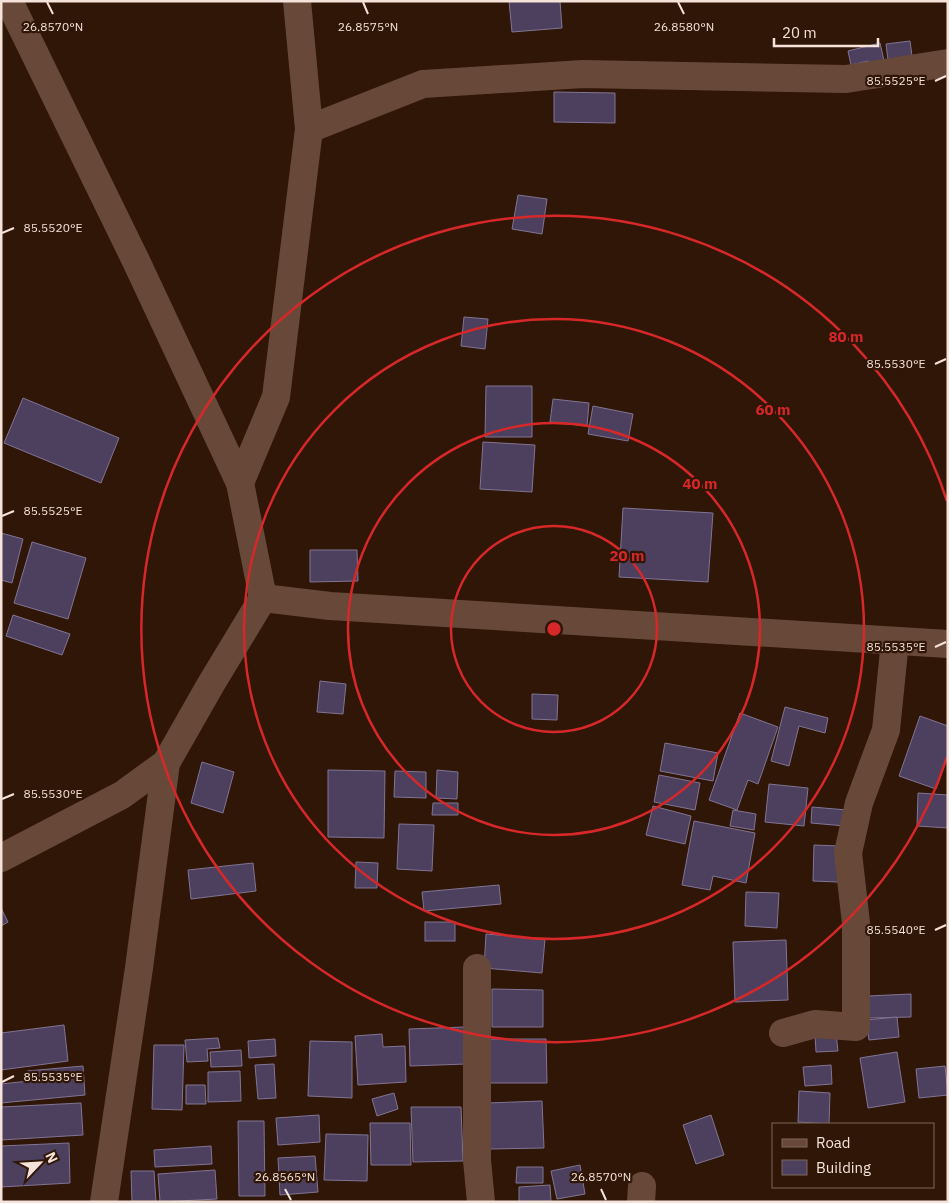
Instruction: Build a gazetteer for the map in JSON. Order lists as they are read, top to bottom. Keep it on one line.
{"legend":["Road","Building"],"scale_bar":"20 m","north":"top right","coordinates":["26.8570°N","26.8575°N","26.8580°N","85.5525°E","85.5520°E","85.5530°E","85.5535°E","85.5540°E","26.8565°N"],"rings":["80 m","60 m","40 m","20 m"]}
